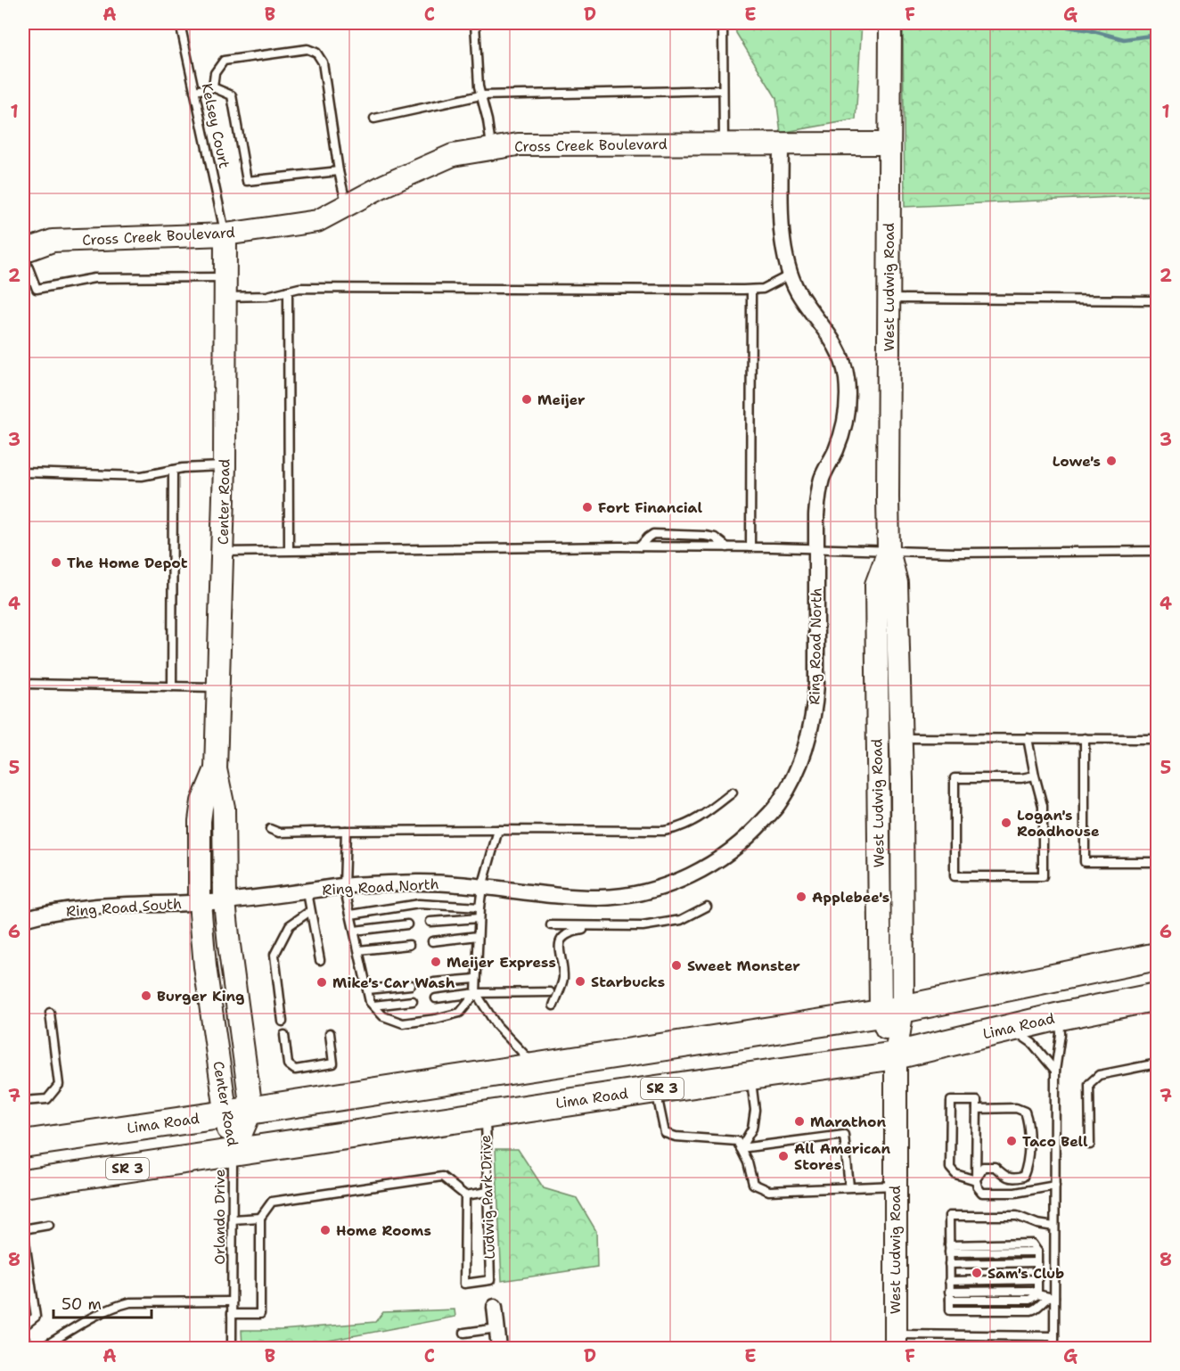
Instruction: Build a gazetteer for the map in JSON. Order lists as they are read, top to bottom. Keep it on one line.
{"streets":{"highway":["Lima Road","SR 3"],"street":["Cross Creek Boulevard","West Ludwig Road","Center Road","Ring Road North","Ring Road South"],"lane":["Kelsey Court","Ludwig Park Drive","Orlando Drive"]},"crossings":[["Kelsey Court","Cross Creek Boulevard"],["Kelsey Court","Center Road"],["Cross Creek Boulevard","West Ludwig Road"],["Cross Creek Boulevard","Center Road"],["Cross Creek Boulevard","Ring Road North"],["West Ludwig Road","Lima Road"],["Center Road","Ring Road North"],["Center Road","Ring Road South"],["Center Road","Lima Road"],["Center Road","Orlando Drive"],["Ring Road North","Ring Road South"],["Lima Road","Ludwig Park Drive"],["Lima Road","Orlando Drive"]],"places":["Meijer","Lowe's","Fort Financial","The Home Depot","Logan's Roadhouse","Applebee's","Meijer Express","Sweet Monster","Starbucks","Mike's Car Wash","Burger King","Marathon","Taco Bell","All American Stores","Home Rooms","Sam's Club"],"scale_bar":"50 m","grid":{"columns":["A","B","C","D","E","F","G"],"rows":["1","2","3","4","5","6","7","8"]}}
